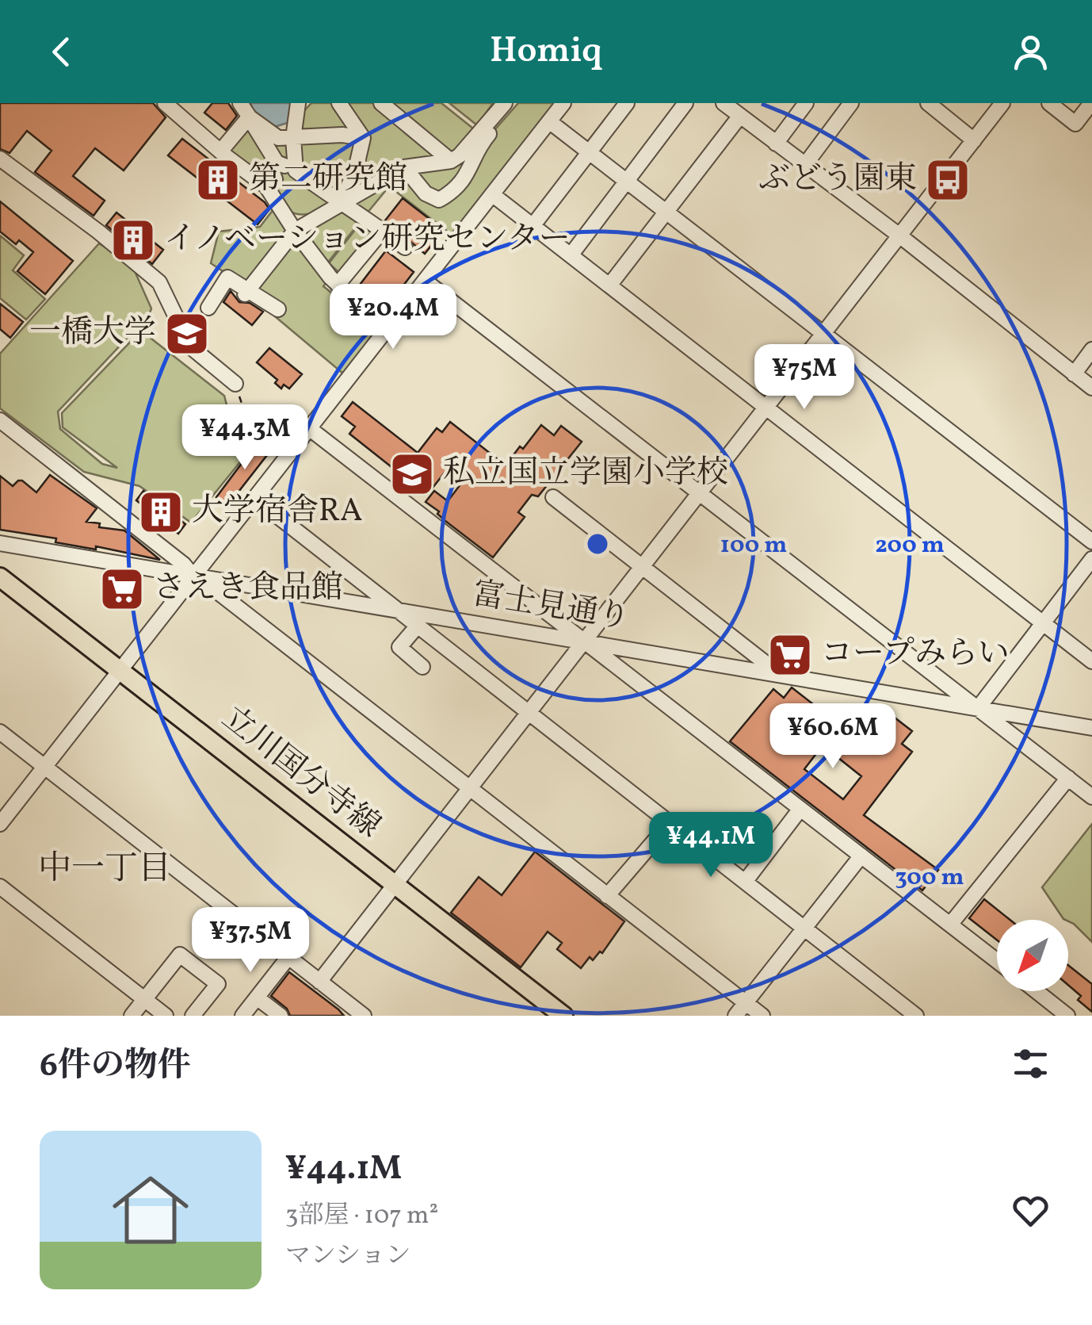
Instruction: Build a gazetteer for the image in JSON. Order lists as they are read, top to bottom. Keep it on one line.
{"streets":{"main road":["立川国分寺線"],"street":["富士見通り"]},"districts":["中一丁目"],"places":{"building":["第二研究館","イノベーション研究センター","大学宿舎RA"],"bus stop":["ぶどう園東"],"school or university":["一橋大学","私立国立学園小学校"],"supermarket":["さえき食品館","コープみらい"]},"north":"bottom left","page":{"header":"Homiq","price":["¥20.4M","¥75M","¥44.3M","¥60.6M","¥44.1M","¥37.5M"],"heading":"6件の物件","list":[{"name":"¥44.1M","note":"3部屋 · 107 m² · マンション"}]},"rings":["100 m","200 m","300 m"]}
